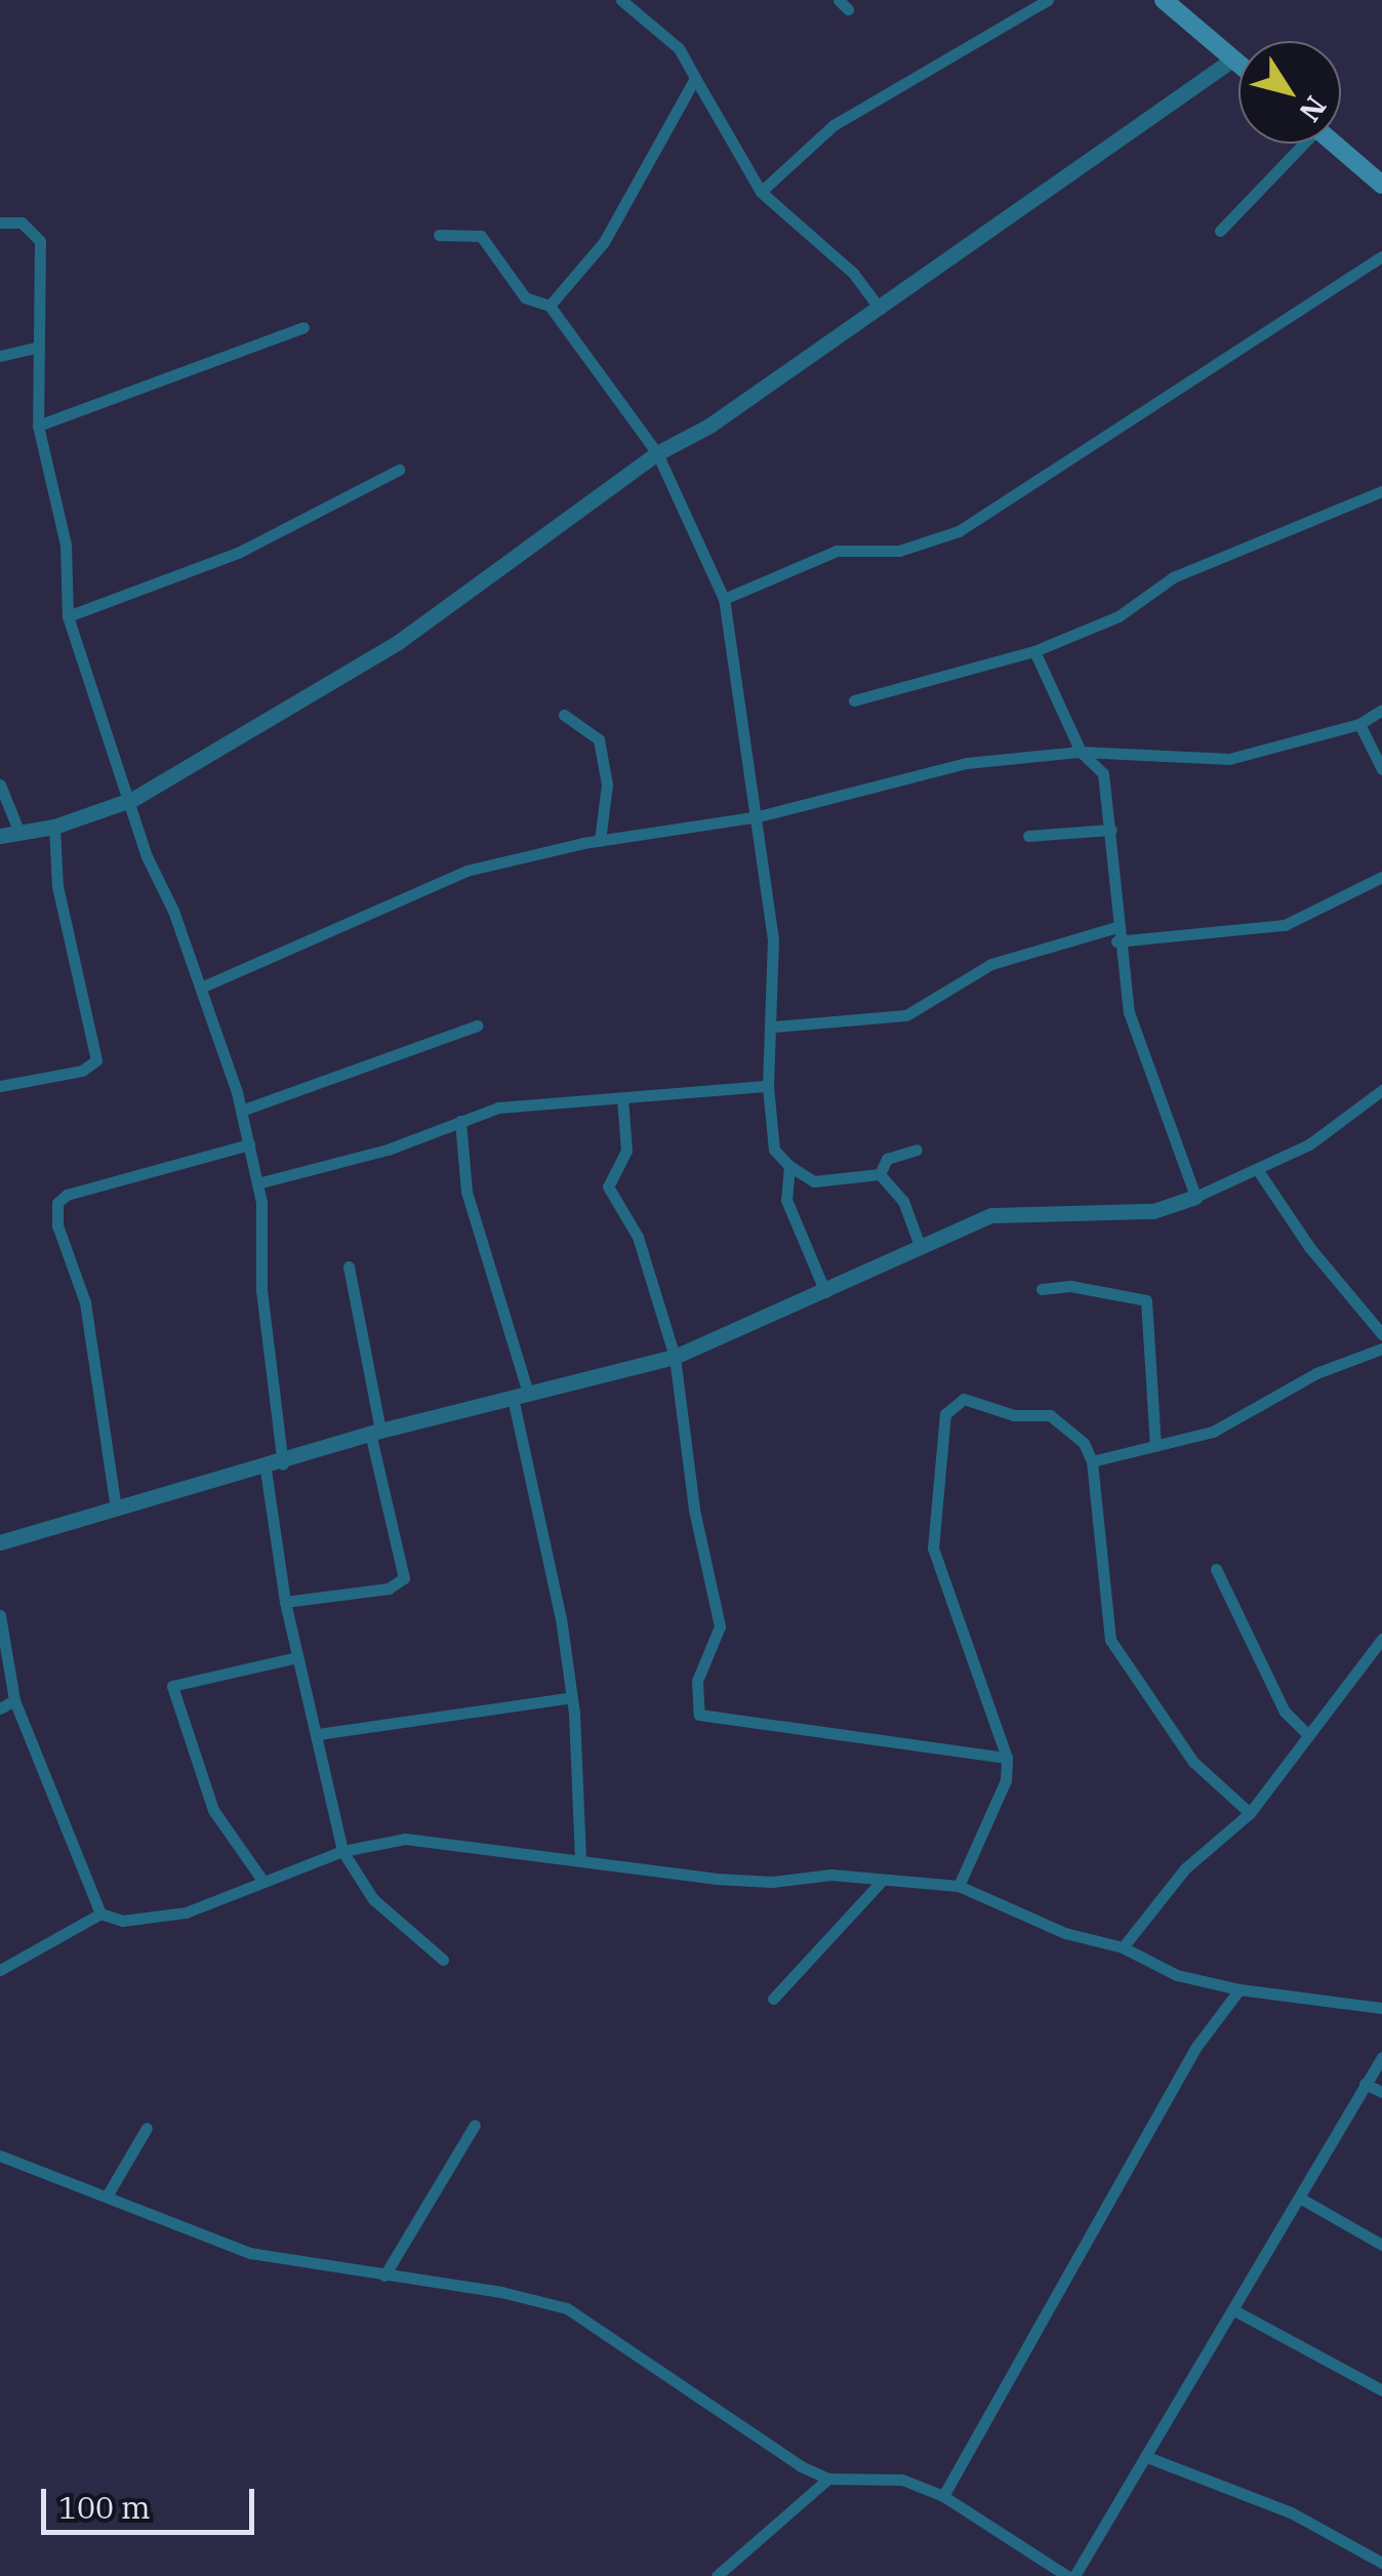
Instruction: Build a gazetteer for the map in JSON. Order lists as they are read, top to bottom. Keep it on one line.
{"scale_bar":"100 m","north":"bottom right"}
